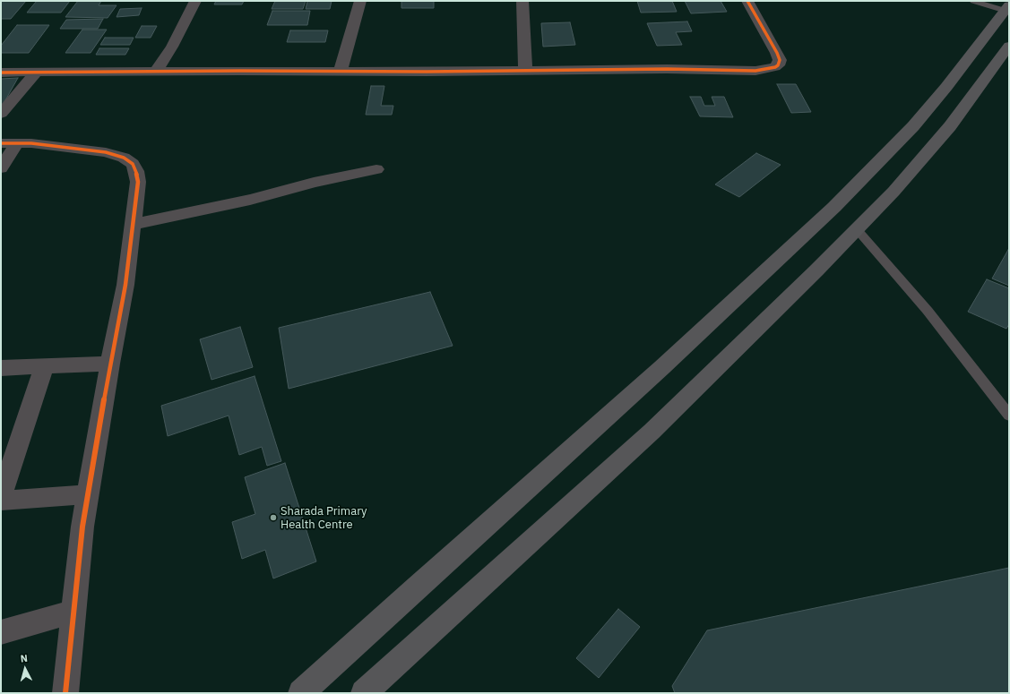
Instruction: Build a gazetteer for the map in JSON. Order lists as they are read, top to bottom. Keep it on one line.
{"places":["Sharada Primary Health Centre"],"north":"top"}
